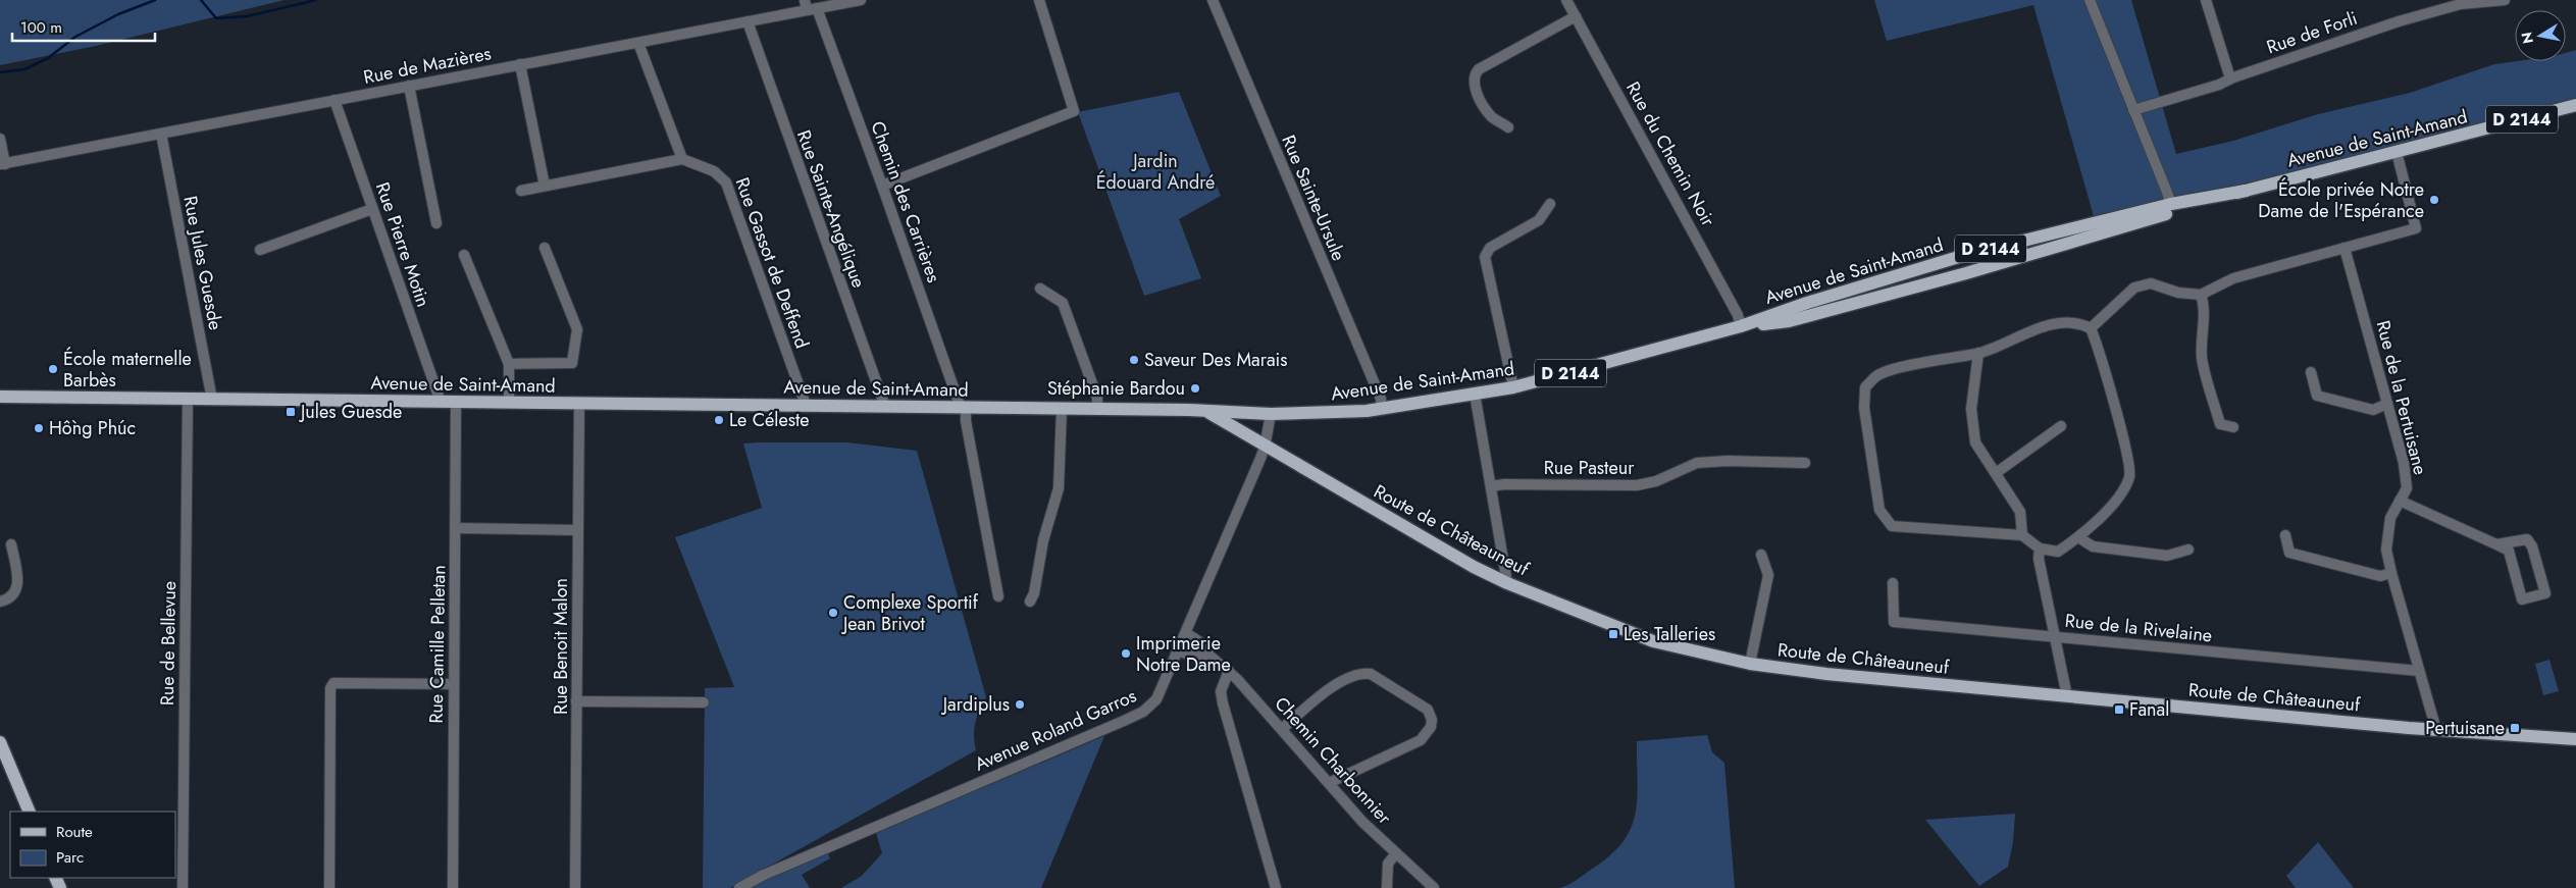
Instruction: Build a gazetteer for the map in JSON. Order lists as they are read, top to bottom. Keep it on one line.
{"streets":{"main road":["D 2144","Avenue de Saint-Amand","Route de Châteauneuf"],"street":["Rue de Forli","Rue de Mazières","Rue du Chemin Noir","Rue Sainte-Ursule","Chemin des Carrières","Rue Sainte-Angélique","Rue Pierre Motin","Rue Jules Guesde","Rue Gassot de Deffend","Rue de la Pertuisane","Rue Pasteur","Rue de la Rivelaine","Rue de Bellevue","Rue Camille Pelletan","Rue Benoit Malon","Avenue Roland Garros","Chemin Charbonnier"]},"crossings":[["Rue de Mazières","Chemin des Carrières"],["Rue de Mazières","Rue Sainte-Angélique"],["Rue de Mazières","Rue Pierre Motin"],["Rue de Mazières","Rue Jules Guesde"],["Avenue de Saint-Amand","Rue du Chemin Noir"],["Avenue de Saint-Amand","Rue Sainte-Ursule"],["Avenue de Saint-Amand","Chemin des Carrières"],["Avenue de Saint-Amand","Rue Sainte-Angélique"],["Avenue de Saint-Amand","Rue Pierre Motin"],["Avenue de Saint-Amand","Rue Jules Guesde"],["Avenue de Saint-Amand","Rue Gassot de Deffend"],["Avenue de Saint-Amand","Route de Châteauneuf"],["Avenue de Saint-Amand","Rue de Bellevue"],["Avenue de Saint-Amand","Rue Camille Pelletan"],["Avenue de Saint-Amand","Rue Benoit Malon"],["Avenue de Saint-Amand","Avenue Roland Garros"],["Rue de la Pertuisane","Route de Châteauneuf"],["Rue de la Pertuisane","Rue de la Rivelaine"],["Route de Châteauneuf","Avenue Roland Garros"],["Avenue Roland Garros","Chemin Charbonnier"]],"parks":["Jardin Édouard André"],"places":{"other":["École privée Notre Dame de l'Espérance","Saveur Des Marais","École maternelle Barbès","Stéphanie Bardou","Le Céleste","Hồng Phúc","Complexe Sportif Jean Brivot","Imprimerie Notre Dame","Jardiplus"],"transit":["Jules Guesde","Les Talleries","Fanal","Pertuisane"]},"legend":["Route","Parc"],"scale_bar":"100 m","north":"left"}
